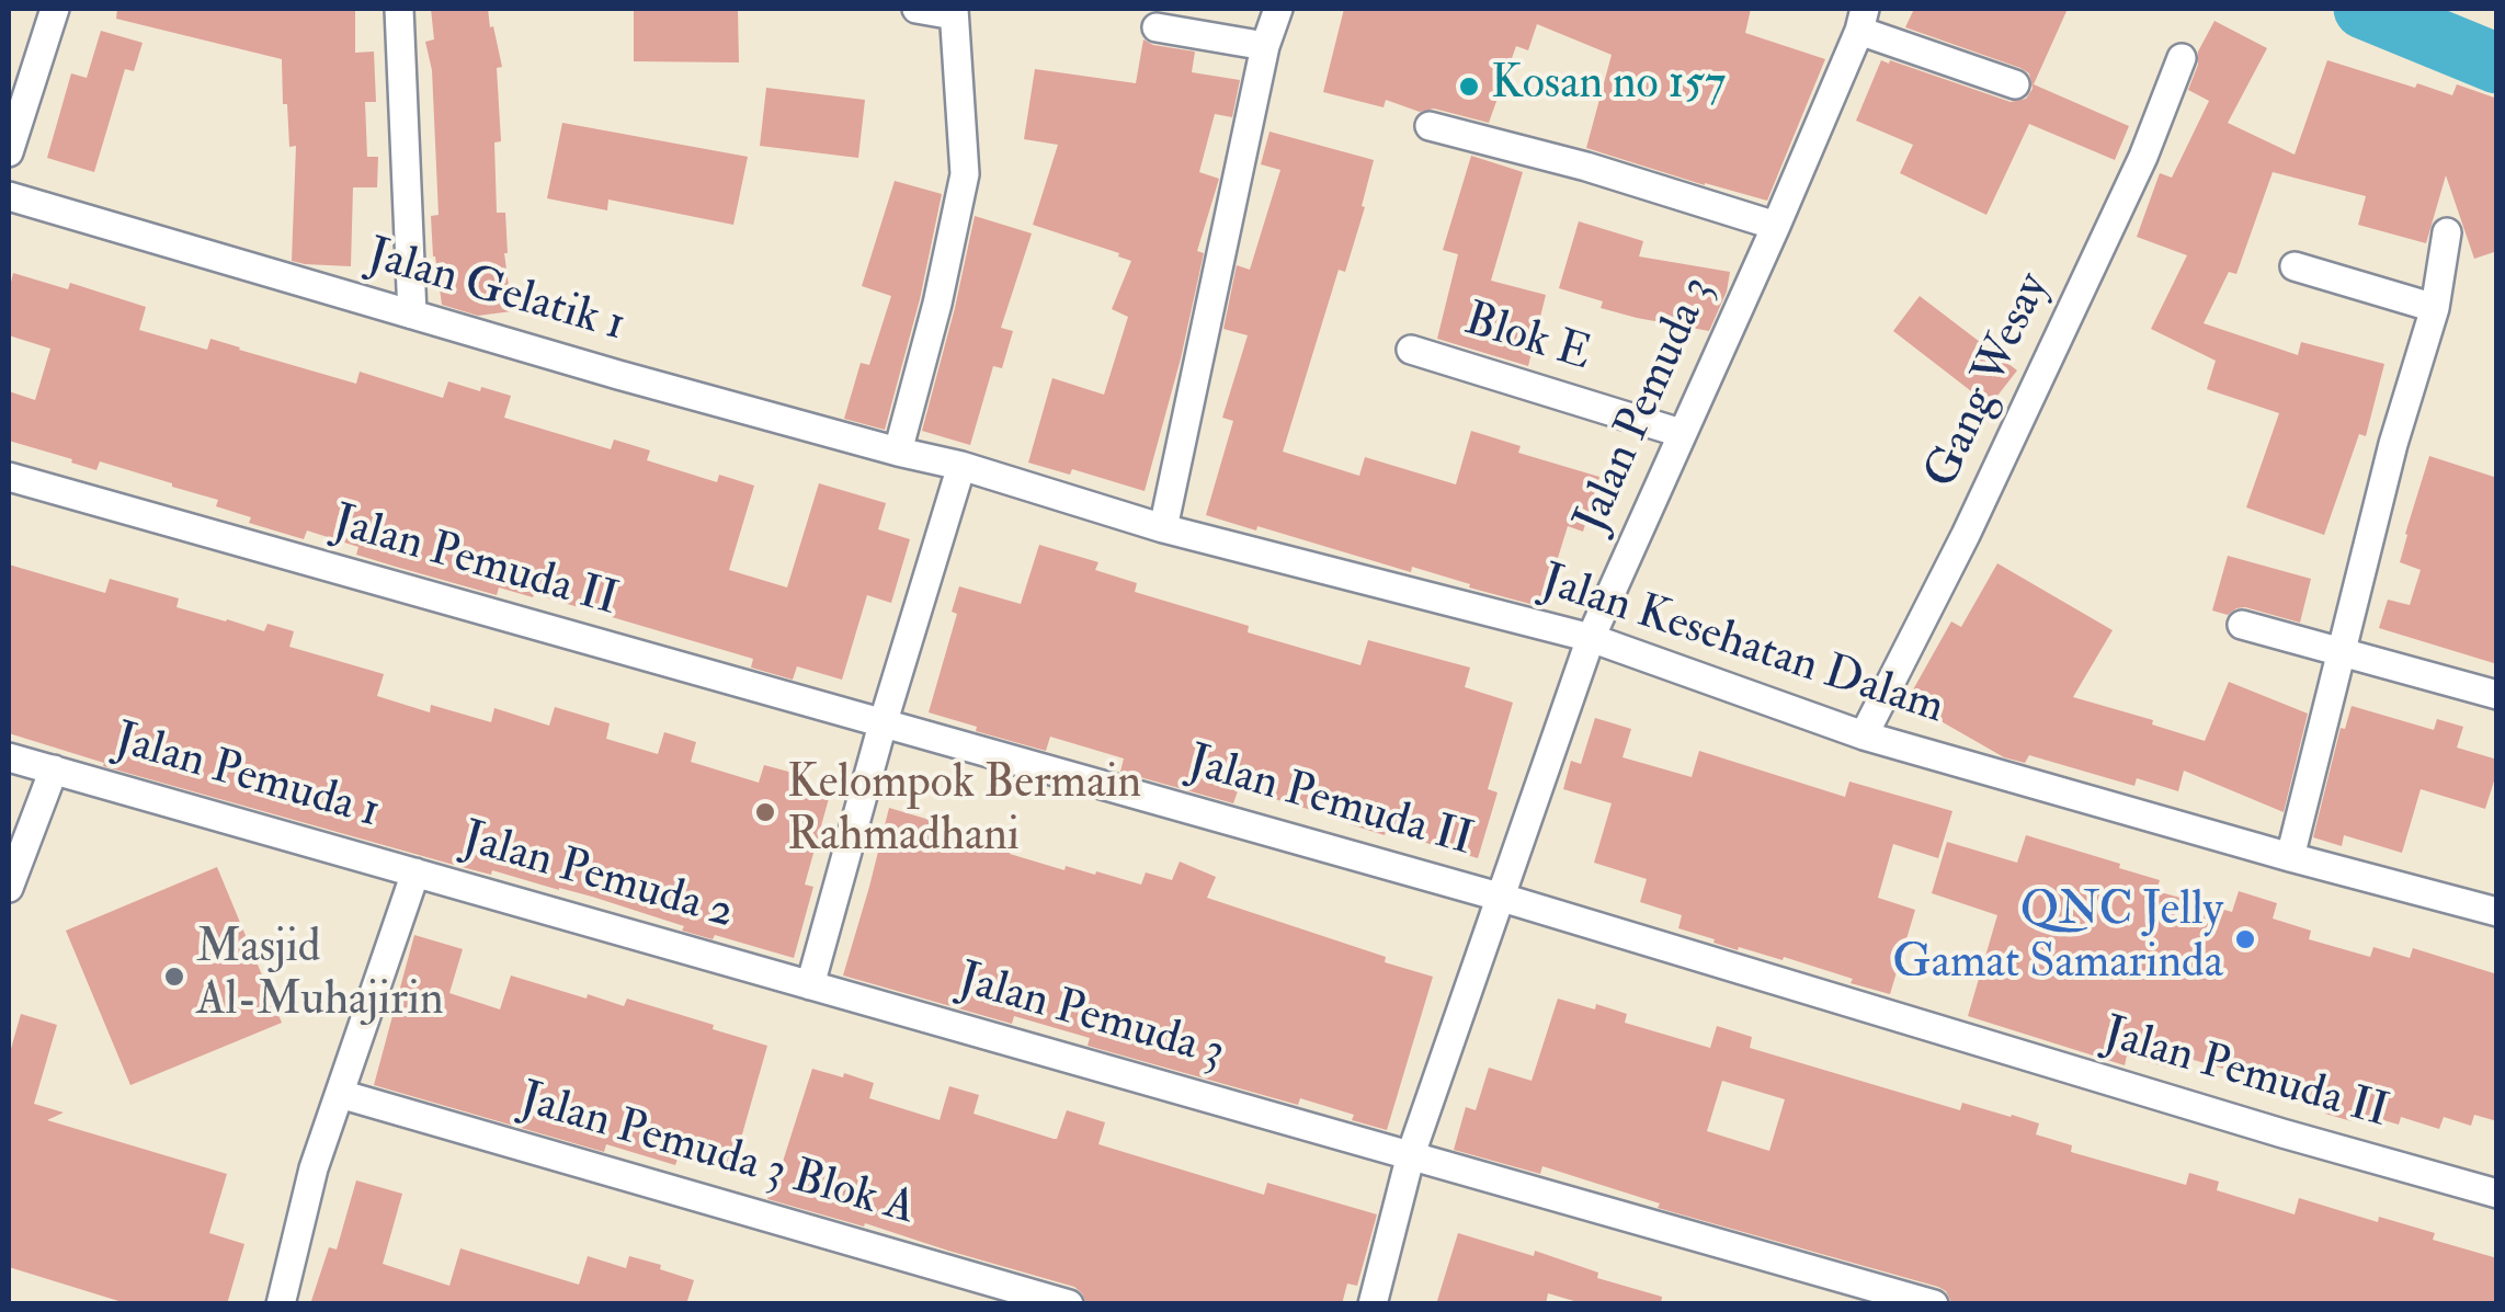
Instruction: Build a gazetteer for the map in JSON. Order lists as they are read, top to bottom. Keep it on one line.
{"streets":{"street":["Jalan Gelatik 1","Blok E","Gang Wesay","Jalan Pemuda 3","Jalan Pemuda II","Jalan Kesehatan Dalam","Jalan Pemuda 1","Jalan Pemuda 2","Jalan Pemuda 3 Blok A"]},"crossings":[["Jalan Gelatik 1","Jalan Kesehatan Dalam"],["Blok E","Jalan Pemuda 3"],["Gang Wesay","Jalan Kesehatan Dalam"],["Jalan Pemuda 3","Jalan Pemuda II"],["Jalan Pemuda 3","Jalan Kesehatan Dalam"],["Jalan Pemuda 3","Jalan Pemuda 2"],["Jalan Pemuda 1","Jalan Pemuda 2"],["Jalan Pemuda 2","Jalan Pemuda 3 Blok A"]],"places":["Kosan no 157","Kelompok Bermain Rahmadhani","QNC Jelly Gamat Samarinda","Masjid Al-Muhajirin"]}
